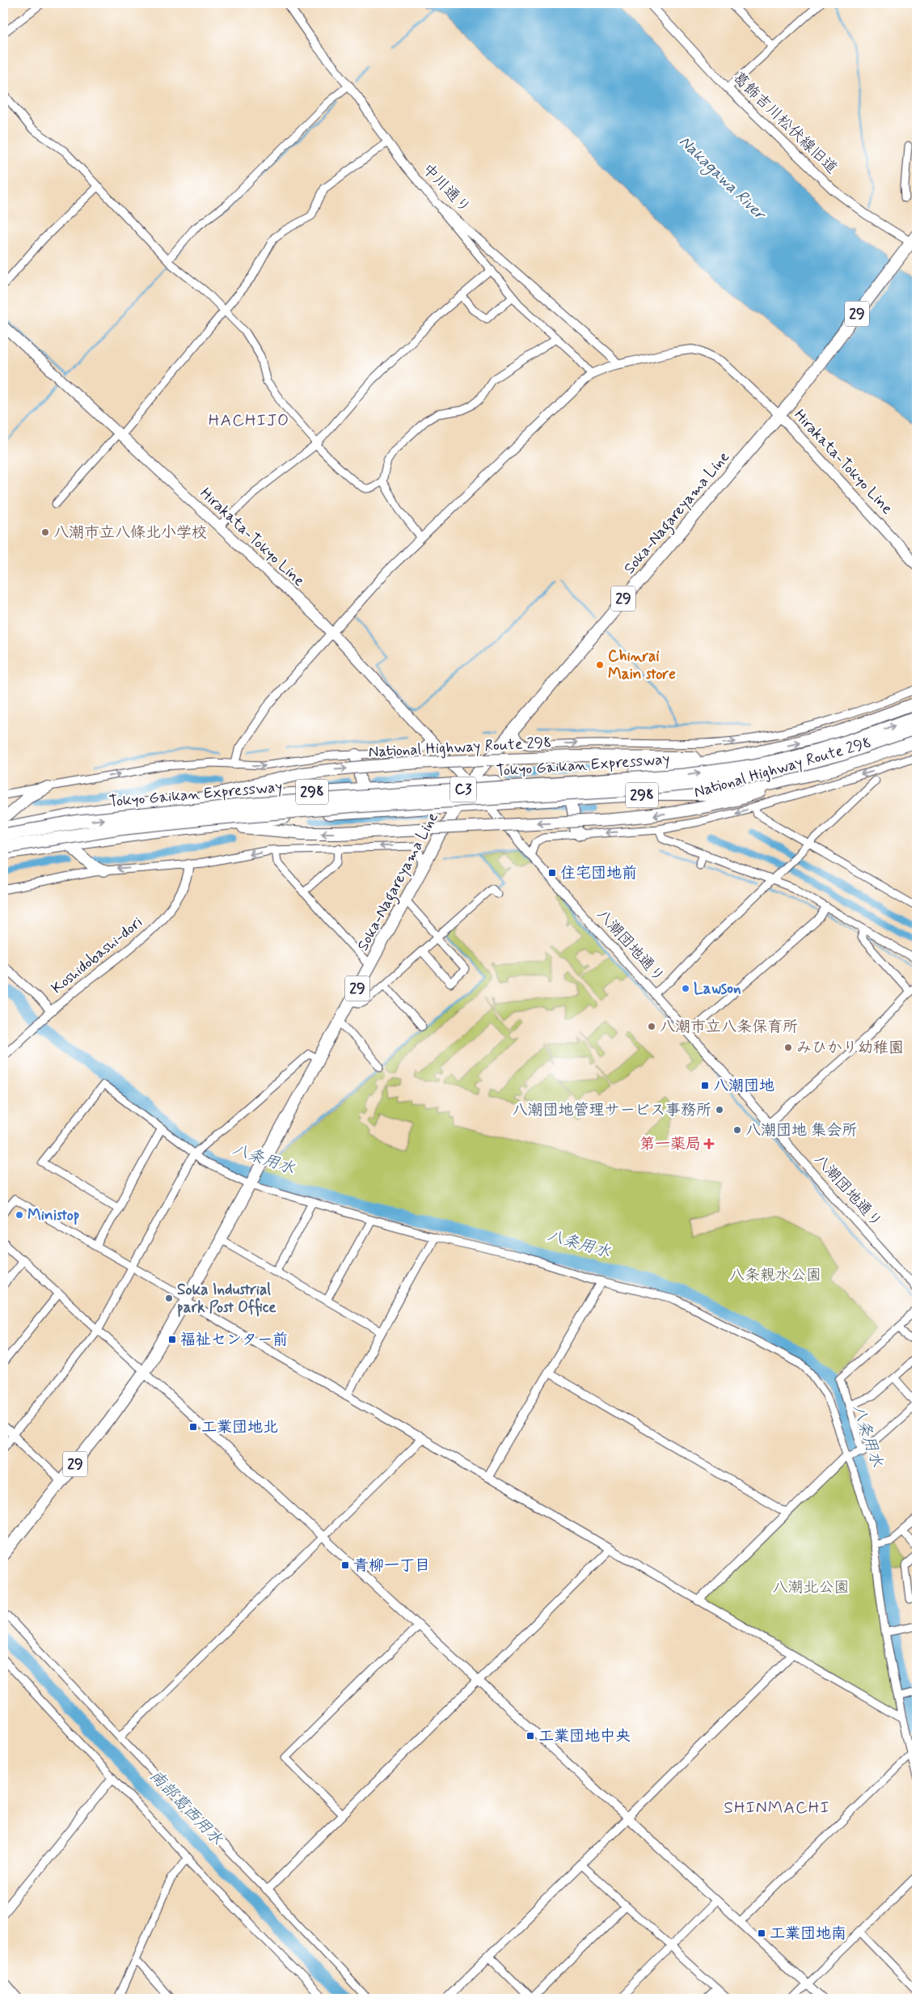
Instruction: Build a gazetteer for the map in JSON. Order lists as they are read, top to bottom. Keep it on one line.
{"streets":{"highway":["Tokyo Gaikan Expressway","C3"],"main road":["29","Hirakata-Tokyo Line","Soka-Nagareyama Line","National Highway Route 298","298"],"street":["葛飾吉川松伏線旧道","中川通り","八潮団地通り","Koshidobashi-dori"]},"crossings":[["葛飾吉川松伏線旧道","Soka-Nagareyama Line"],["29","Soka-Nagareyama Line"],["Hirakata-Tokyo Line","Soka-Nagareyama Line"],["Hirakata-Tokyo Line","298"],["Hirakata-Tokyo Line","八潮団地通り"],["Soka-Nagareyama Line","298"],["Soka-Nagareyama Line","八潮団地通り"],["National Highway Route 298","298"],["298","八潮団地通り"]],"districts":["HACHIJO","SHINMACHI"],"water":["Nakagawa River","八条用水","南部葛西用水"],"parks":["八条親水公園","八潮北公園"],"places":{"other":["八潮市立八條北小学校","Chinrai Main store","Lawson","八潮市立八条保育所","みひかり幼稚園","八潮団地管理サービス事務所","八潮団地 集会所","Ministop","Soka Industrial park Post Office"],"transit":["住宅団地前","八潮団地","福祉センター前","工業団地北","青柳一丁目","工業団地中央","工業団地南"],"health":["第一薬局"]}}
